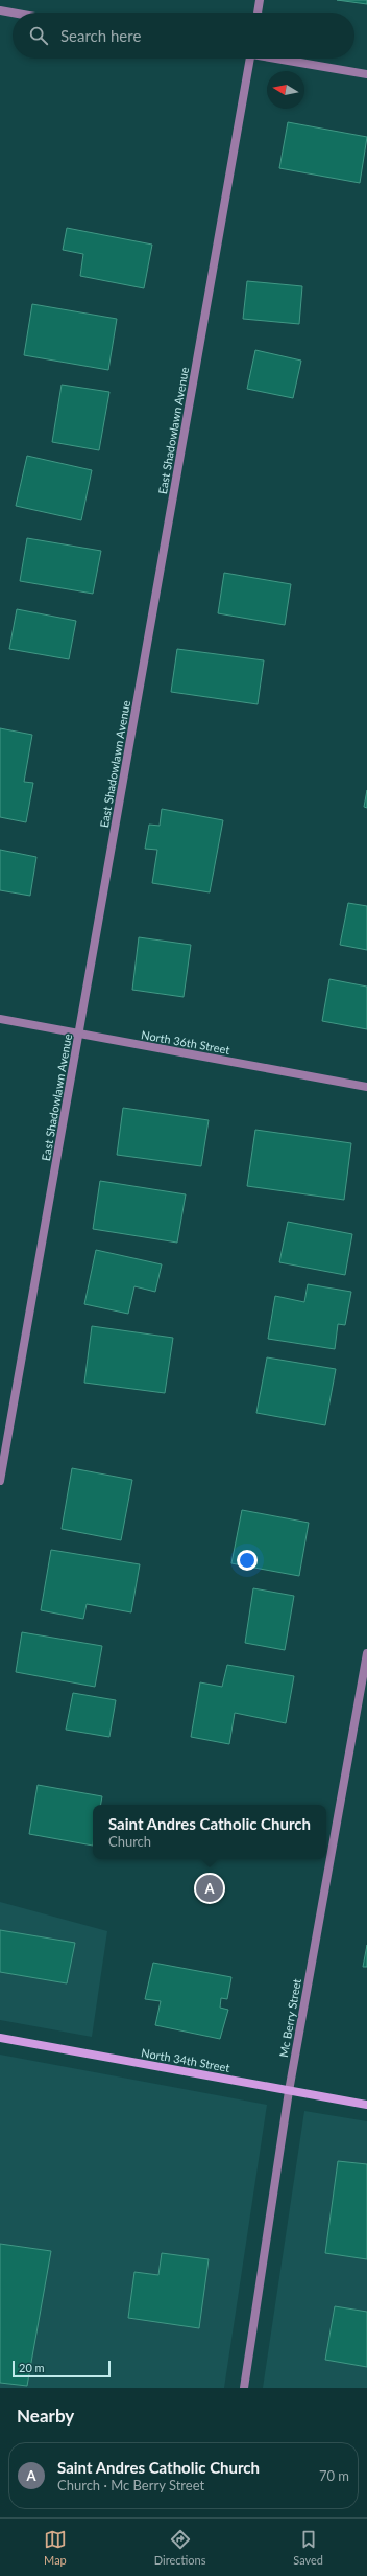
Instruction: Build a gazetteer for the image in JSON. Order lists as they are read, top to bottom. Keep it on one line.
{"streets":{"street":["East Shadowlawn Avenue","North 36th Street","Mc Berry Street","North 34th Street"]},"crossings":[["East Shadowlawn Avenue","North 36th Street"],["Mc Berry Street","North 34th Street"]],"scale_bar":"20 m","north":"left","page":{"search":"Search here","popup":["Saint Andres Catholic Church","Church"],"pins":"A","scale":"20 m","heading":"Nearby","list":[{"mark":"A","name":"Saint Andres Catholic Church","note":"Church · Mc Berry Street","value":"70 m"}],"nav":["Map","Directions","Saved"]}}
